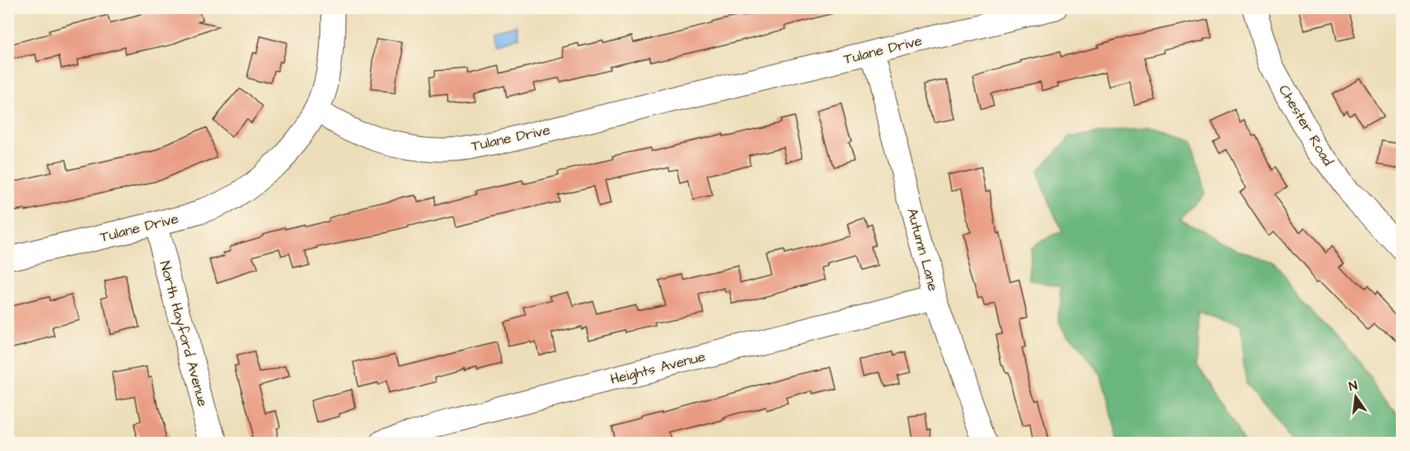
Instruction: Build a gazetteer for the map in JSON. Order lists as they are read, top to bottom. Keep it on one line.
{"streets":{"street":["Tulane Drive","Chester Road","Autumn Lane","North Hayford Avenue","Heights Avenue"]},"crossings":[["Tulane Drive","Autumn Lane"],["Tulane Drive","North Hayford Avenue"],["Autumn Lane","Heights Avenue"]],"north":"top"}
